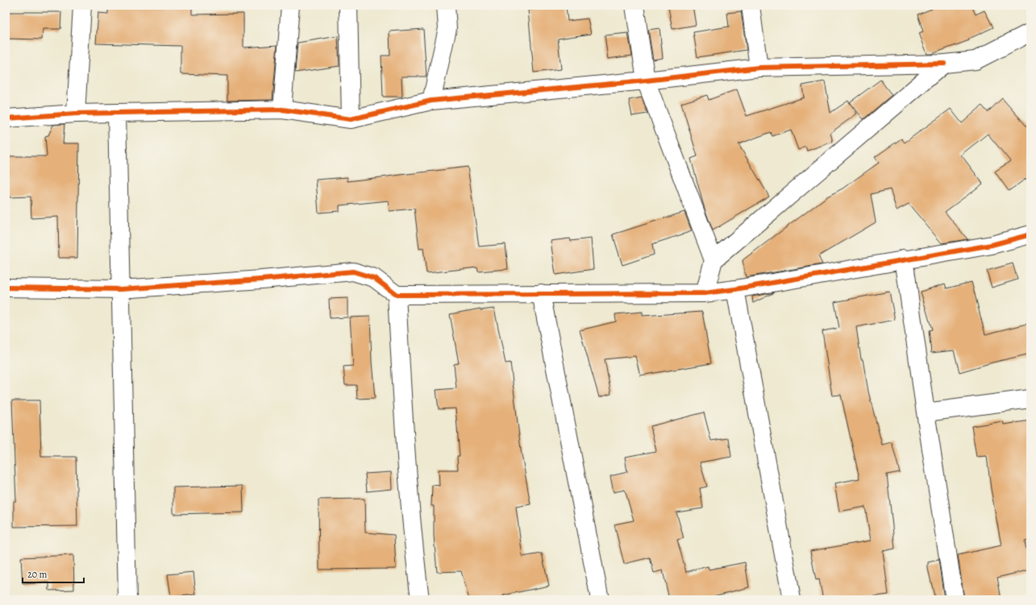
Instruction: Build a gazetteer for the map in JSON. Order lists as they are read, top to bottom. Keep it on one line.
{"scale_bar":"20 m"}
